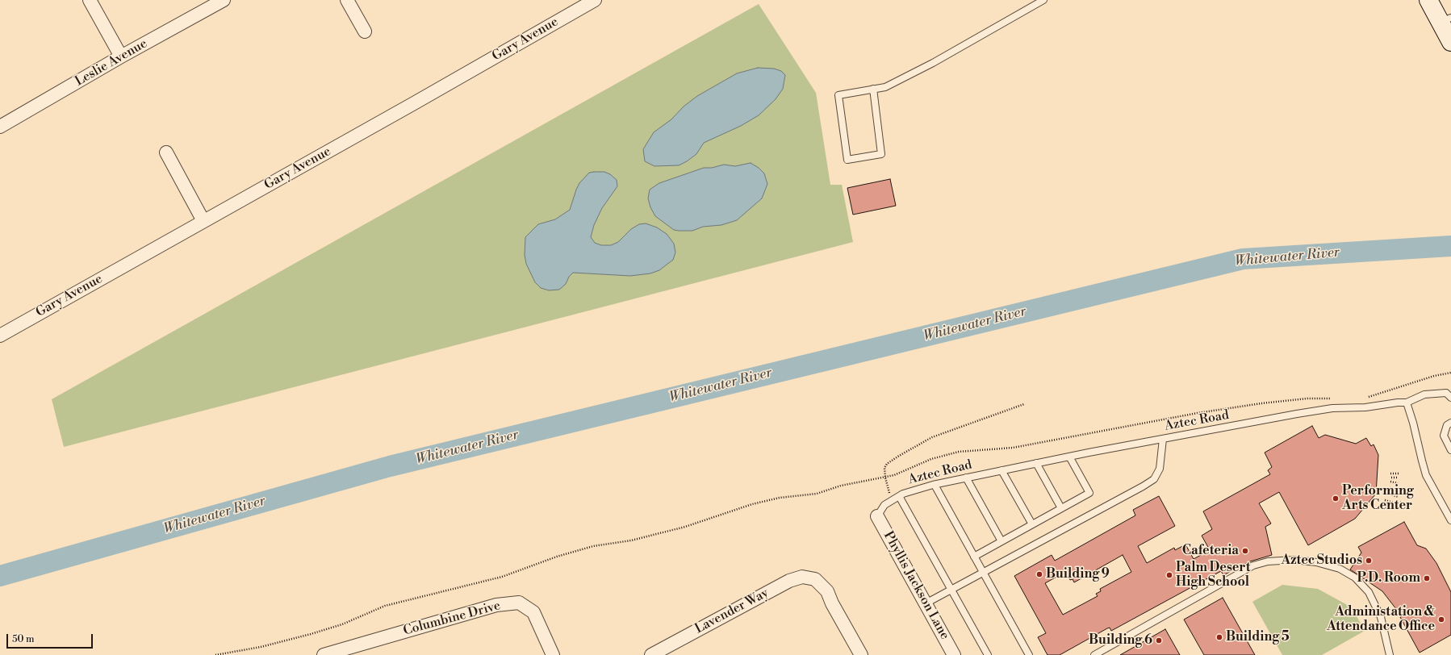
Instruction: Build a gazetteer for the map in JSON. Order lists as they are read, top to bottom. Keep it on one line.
{"streets":{"street":["Gary Avenue","Leslie Avenue","Phyllis Jackson Lane","Lavender Way","Columbine Drive"],"lane":["Aztec Road"]},"crossings":[["Aztec Road","Phyllis Jackson Lane"]],"water":["Whitewater River"],"places":["Performing Arts Center","Cafeteria","Aztec Studios","Building 9","Palm Desert High School","P.D. Room","Administation & Attendance Office","Building 5","Building 6"],"scale_bar":"50 m"}
